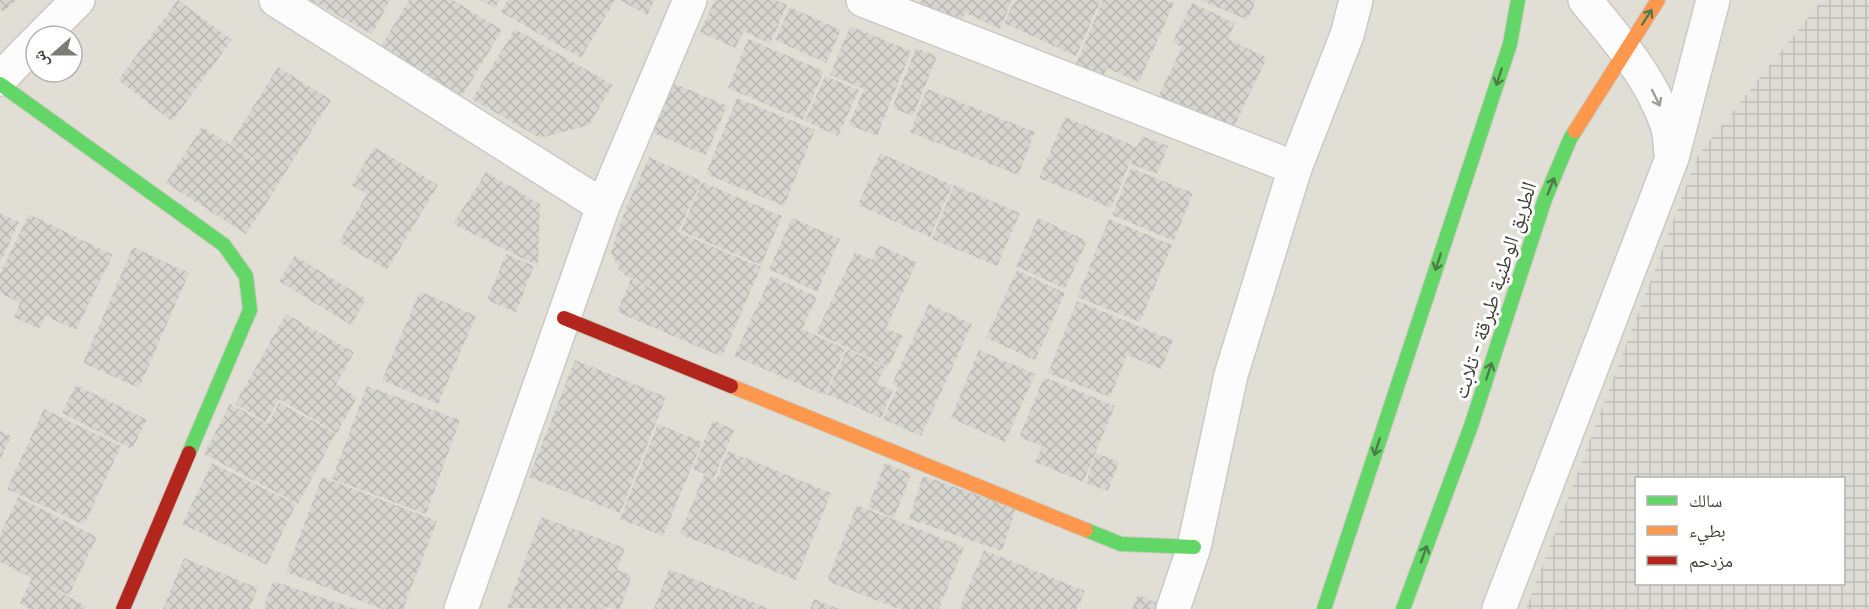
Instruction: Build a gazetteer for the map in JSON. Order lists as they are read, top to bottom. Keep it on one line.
{"streets":{"street":["الطريق الوطنية طبرقة - تلابت"]},"legend":["سالك","بطيء","مزدحم"],"north":"left"}
